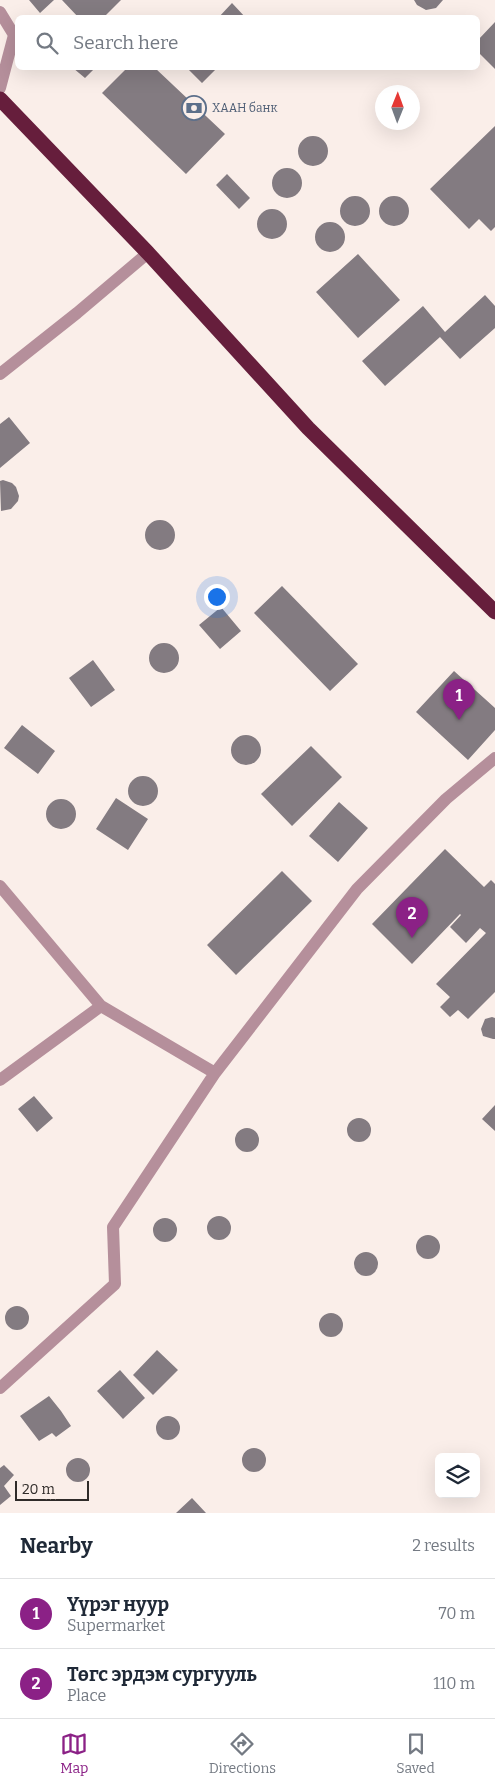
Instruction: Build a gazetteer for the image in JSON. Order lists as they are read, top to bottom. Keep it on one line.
{"places":{"bank":["ХААН банк"]},"scale_bar":"20 m","north":"top","page":{"search":"Search here","pins":["1","2"],"scale":"20 m","heading":["Nearby","2 results"],"list":[{"mark":"1","name":"Үүрэг нуур","note":"Supermarket","value":"70 m"},{"mark":"2","name":"Төгс эрдэм сургууль","note":"Place","value":"110 m"}],"nav":["Map","Directions","Saved"]}}
